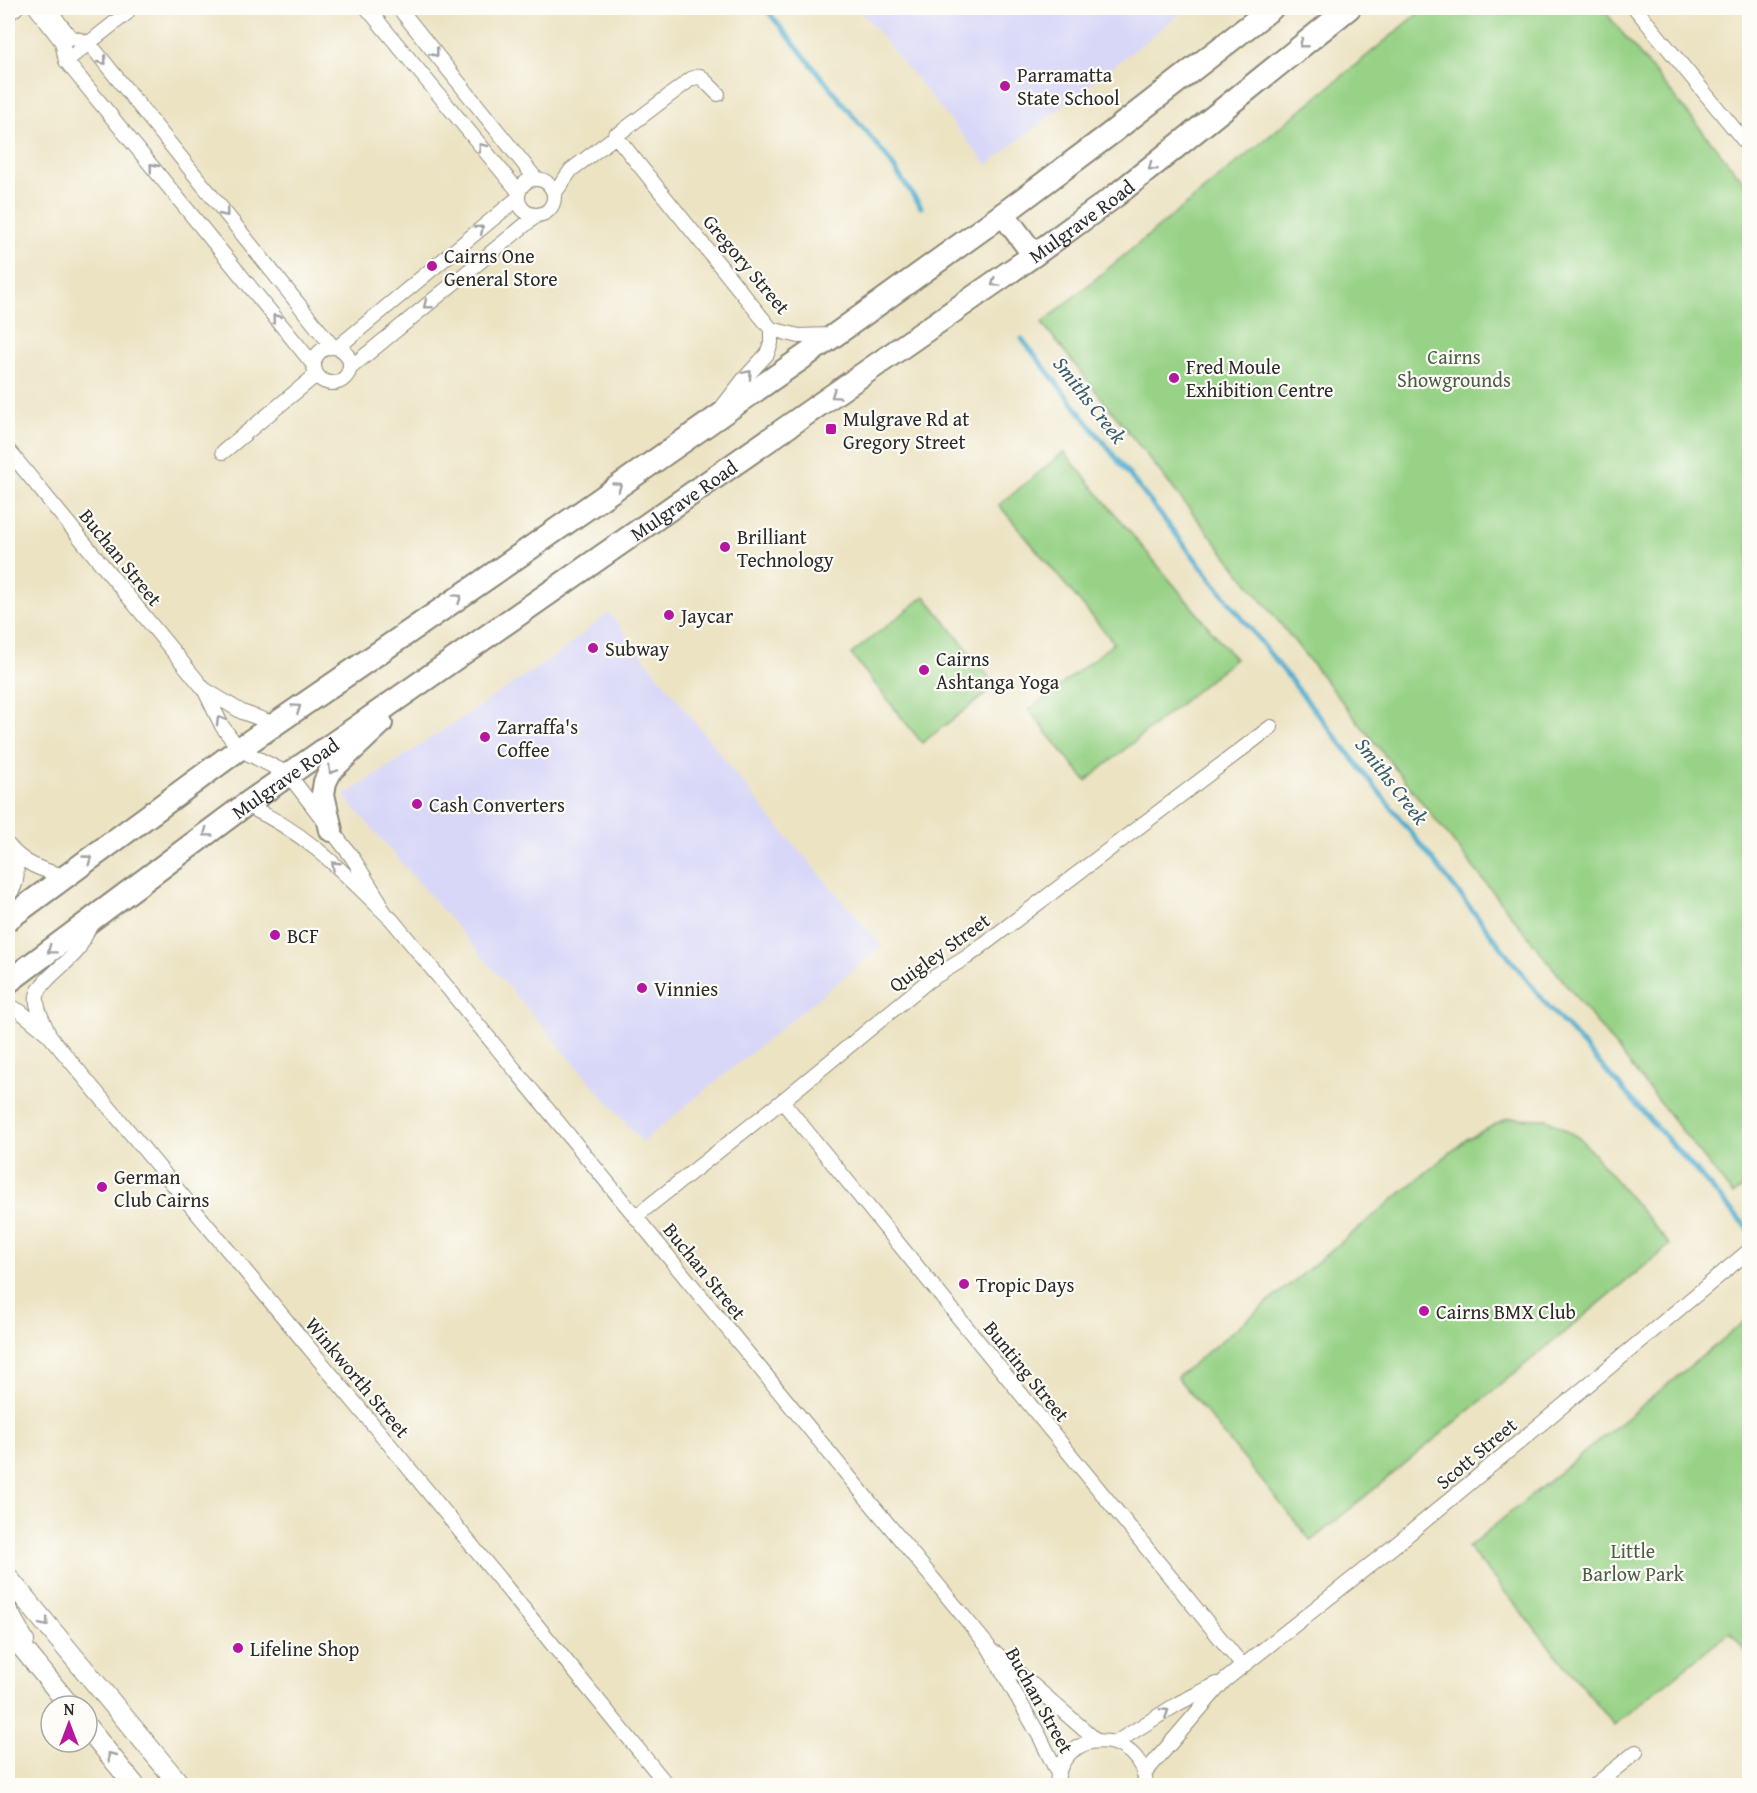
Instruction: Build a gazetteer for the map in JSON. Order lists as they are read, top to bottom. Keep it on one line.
{"streets":{"main road":["Mulgrave Road"],"street":["Gregory Street","Buchan Street","Quigley Street","Bunting Street","Winkworth Street","Scott Street"]},"crossings":[["Mulgrave Road","Buchan Street"],["Buchan Street","Quigley Street"],["Quigley Street","Bunting Street"],["Bunting Street","Scott Street"]],"water":["Smiths Creek"],"parks":["Cairns Showgrounds","Little Barlow Park"],"places":{"other":["Parramatta State School","Cairns One General Store","Fred Moule Exhibition Centre","Brilliant Technology","Jaycar","Subway","Cairns Ashtanga Yoga","Zarraffa's Coffee","Cash Converters","BCF","Vinnies","German Club Cairns","Tropic Days","Cairns BMX Club","Lifeline Shop"],"transit":["Mulgrave Rd at Gregory Street"]},"north":"top"}
